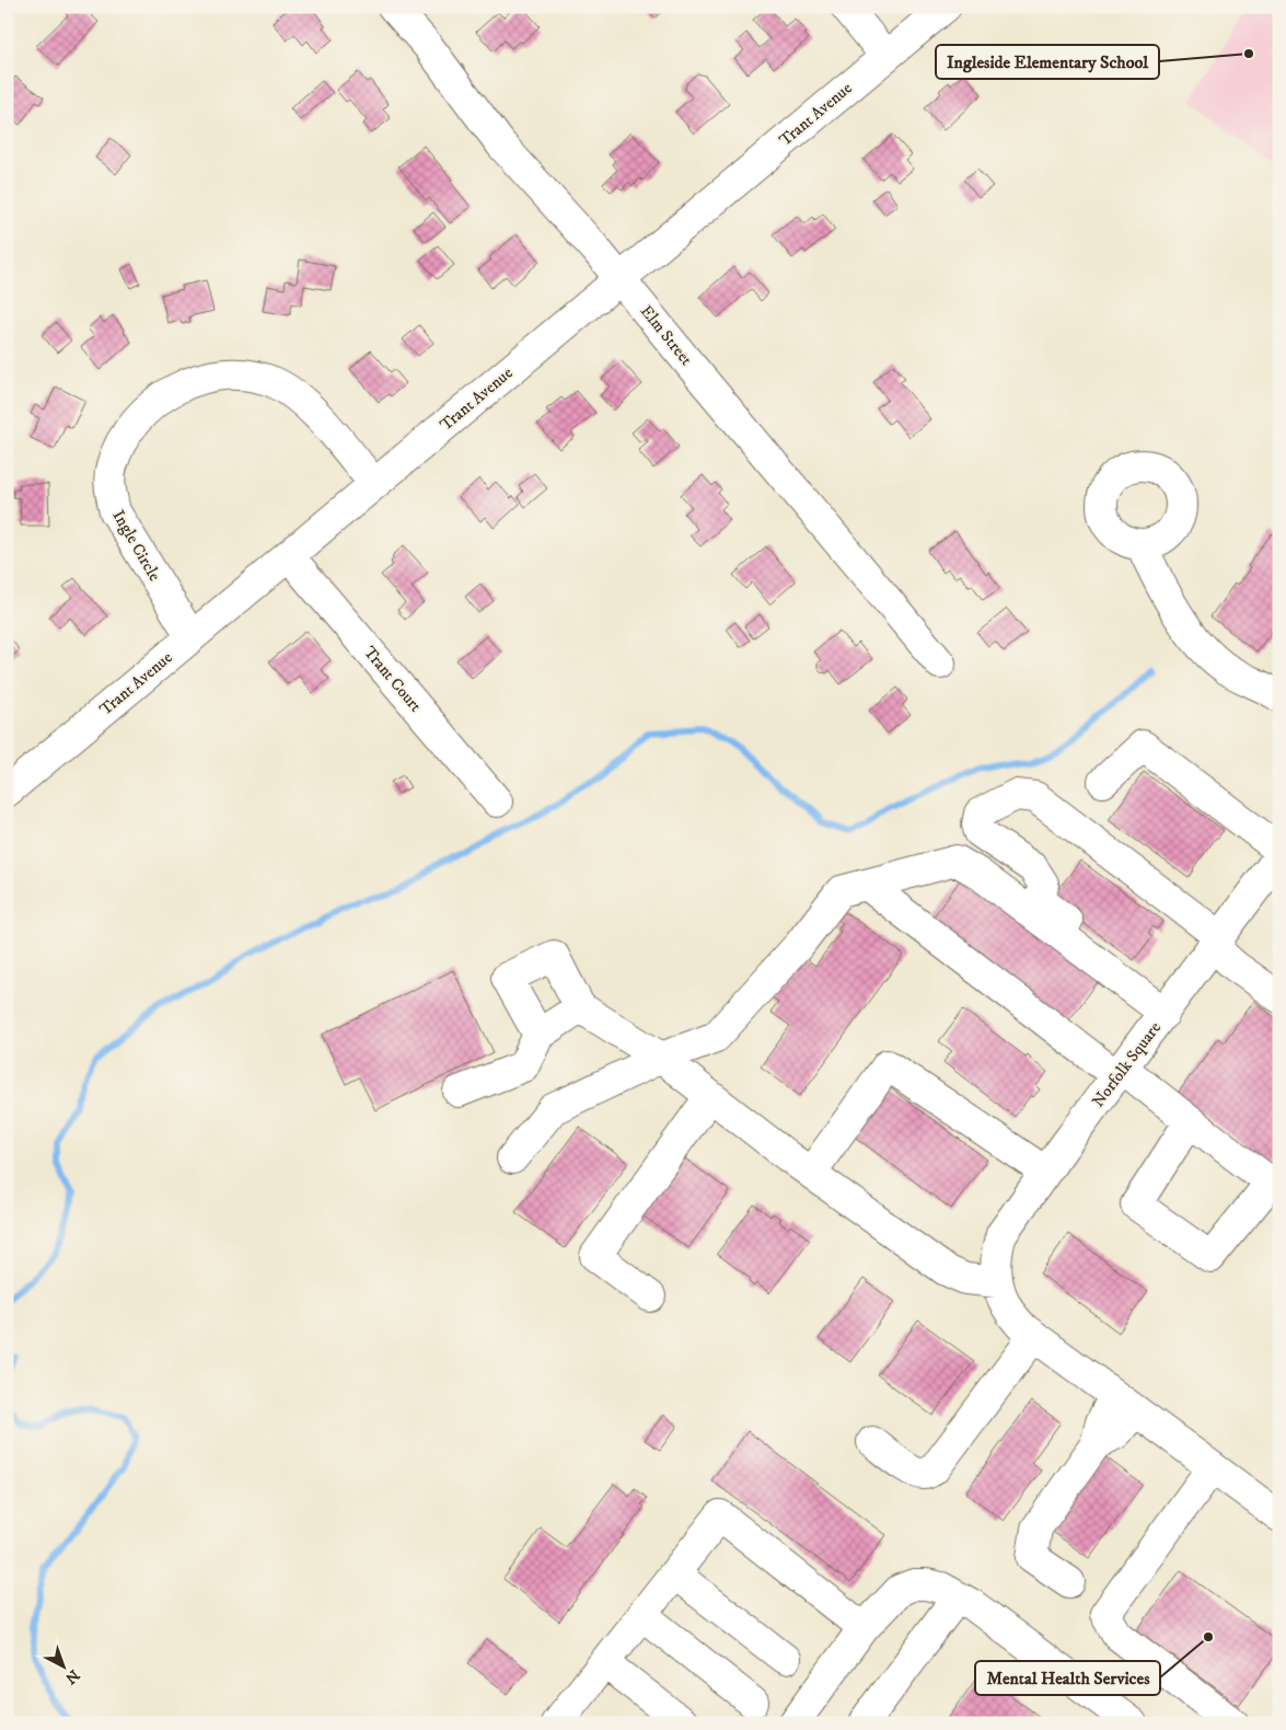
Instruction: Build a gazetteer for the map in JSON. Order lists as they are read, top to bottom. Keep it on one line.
{"streets":{"street":["Trant Avenue","Elm Street","Ingle Circle","Trant Court","Norfolk Square"]},"crossings":[["Trant Avenue","Elm Street"],["Trant Avenue","Ingle Circle"],["Trant Avenue","Trant Court"]],"places":["Ingleside Elementary School","Mental Health Services"],"north":"bottom right"}
